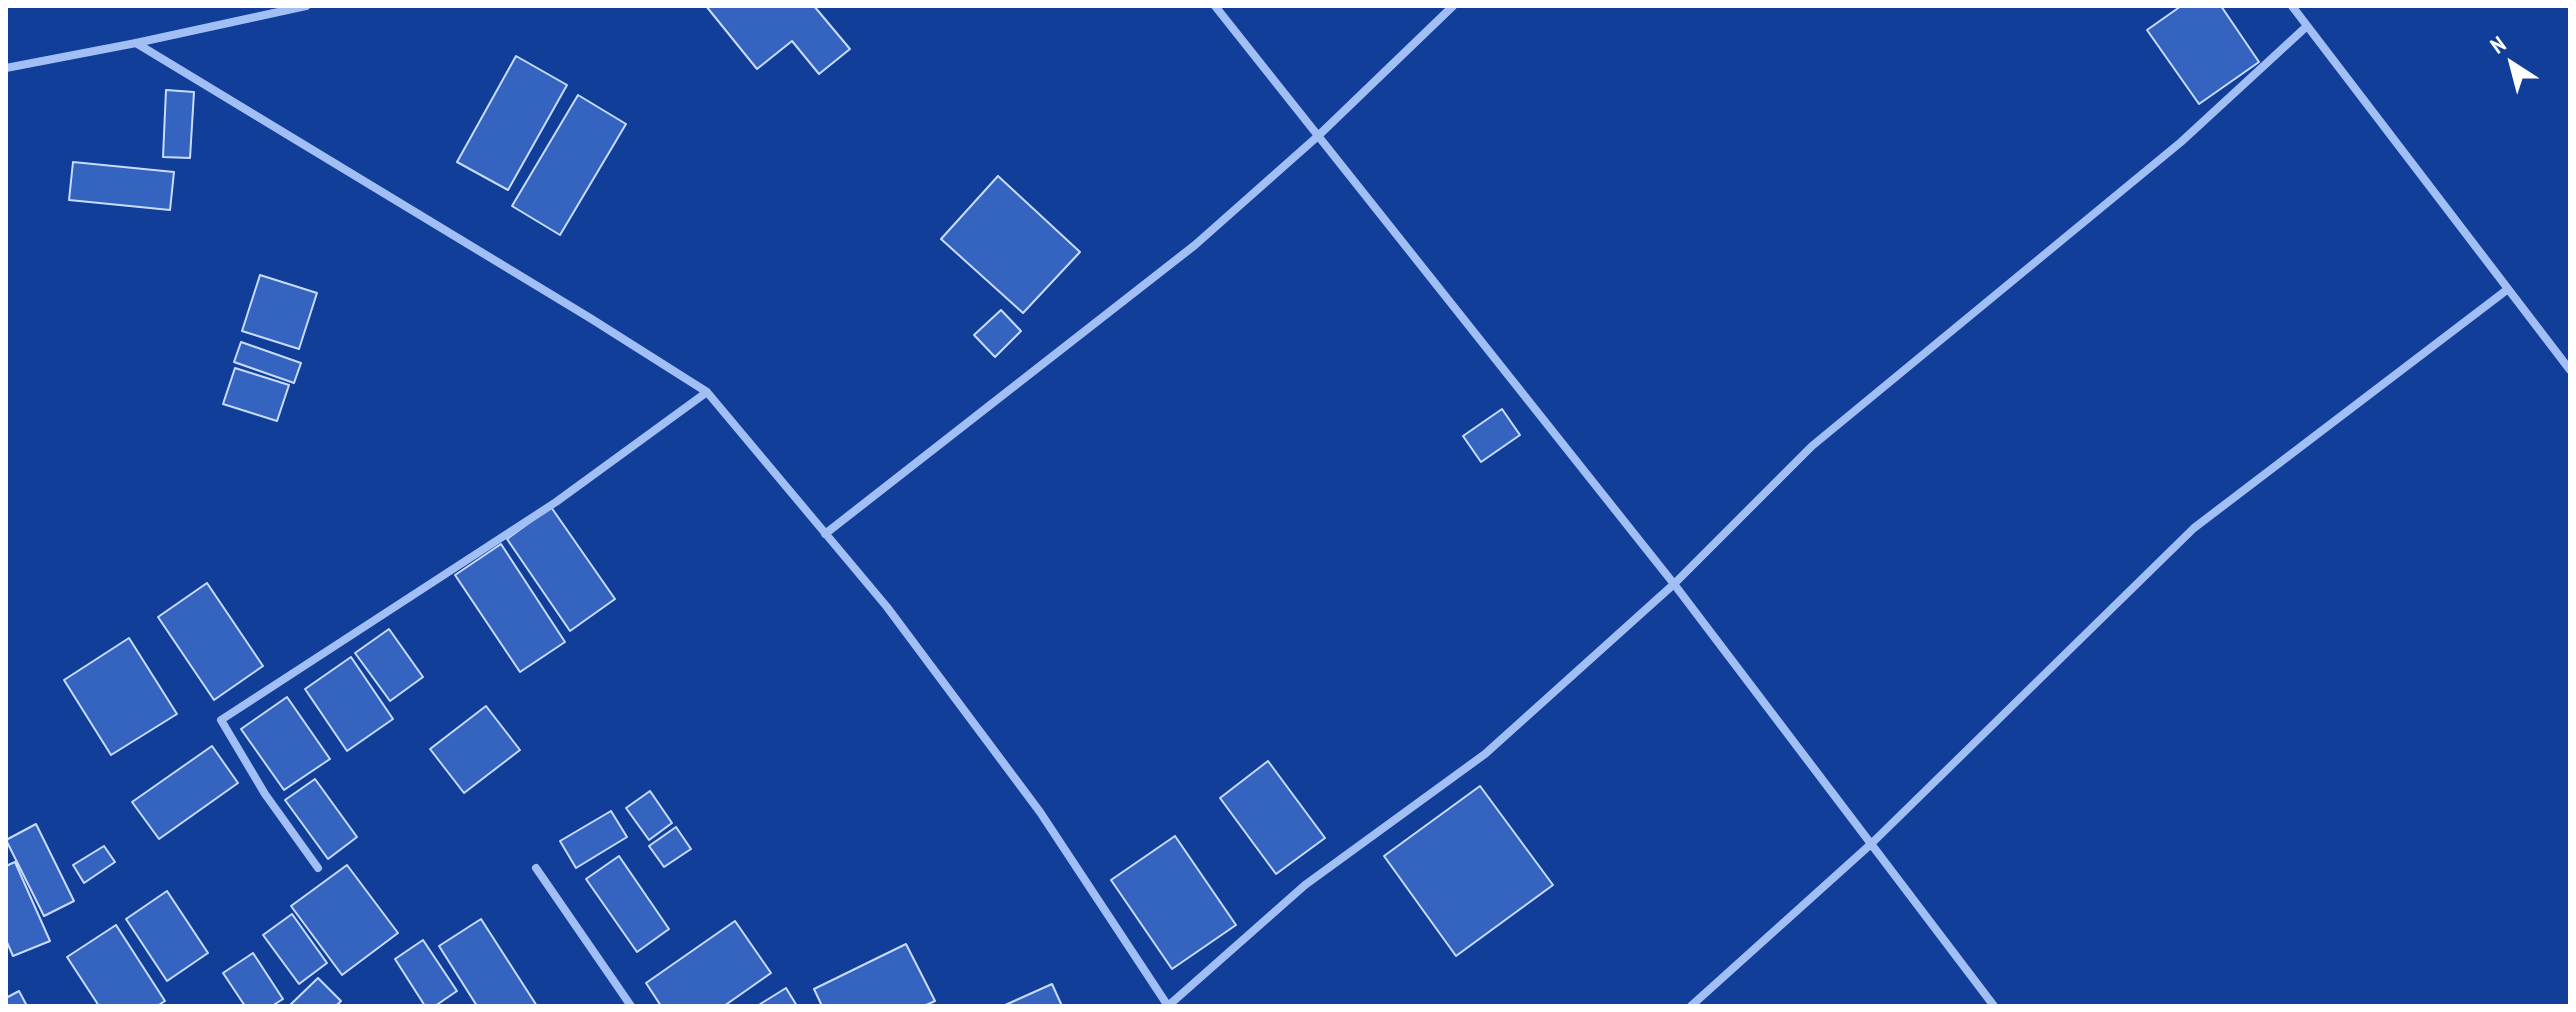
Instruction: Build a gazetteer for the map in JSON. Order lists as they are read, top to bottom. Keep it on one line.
{"north":"top left"}
